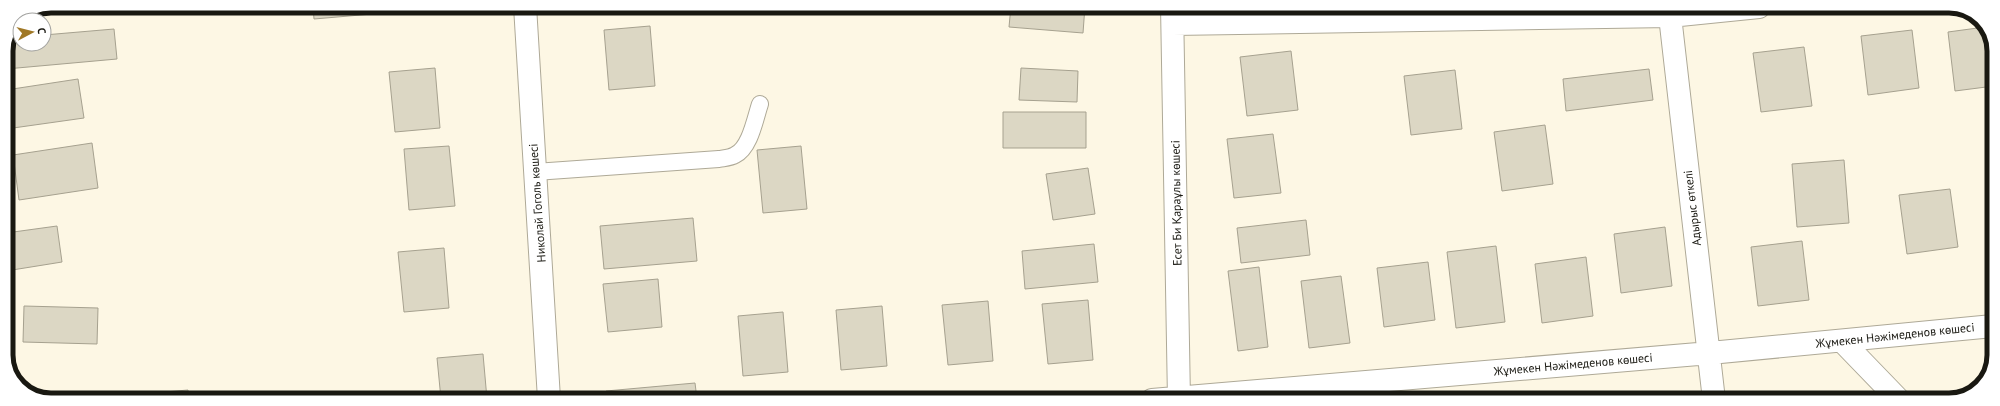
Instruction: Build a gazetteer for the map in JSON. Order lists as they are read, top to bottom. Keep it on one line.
{"streets":{"street":["Николай Гоголь көшесі","Есет Би Қараұлы көшесі","Адырыс өткелі","Жұмекен Нәжімеденов көшесі"]},"crossings":[["Адырыс өткелі","Жұмекен Нәжімеденов көшесі"]],"north":"right"}
